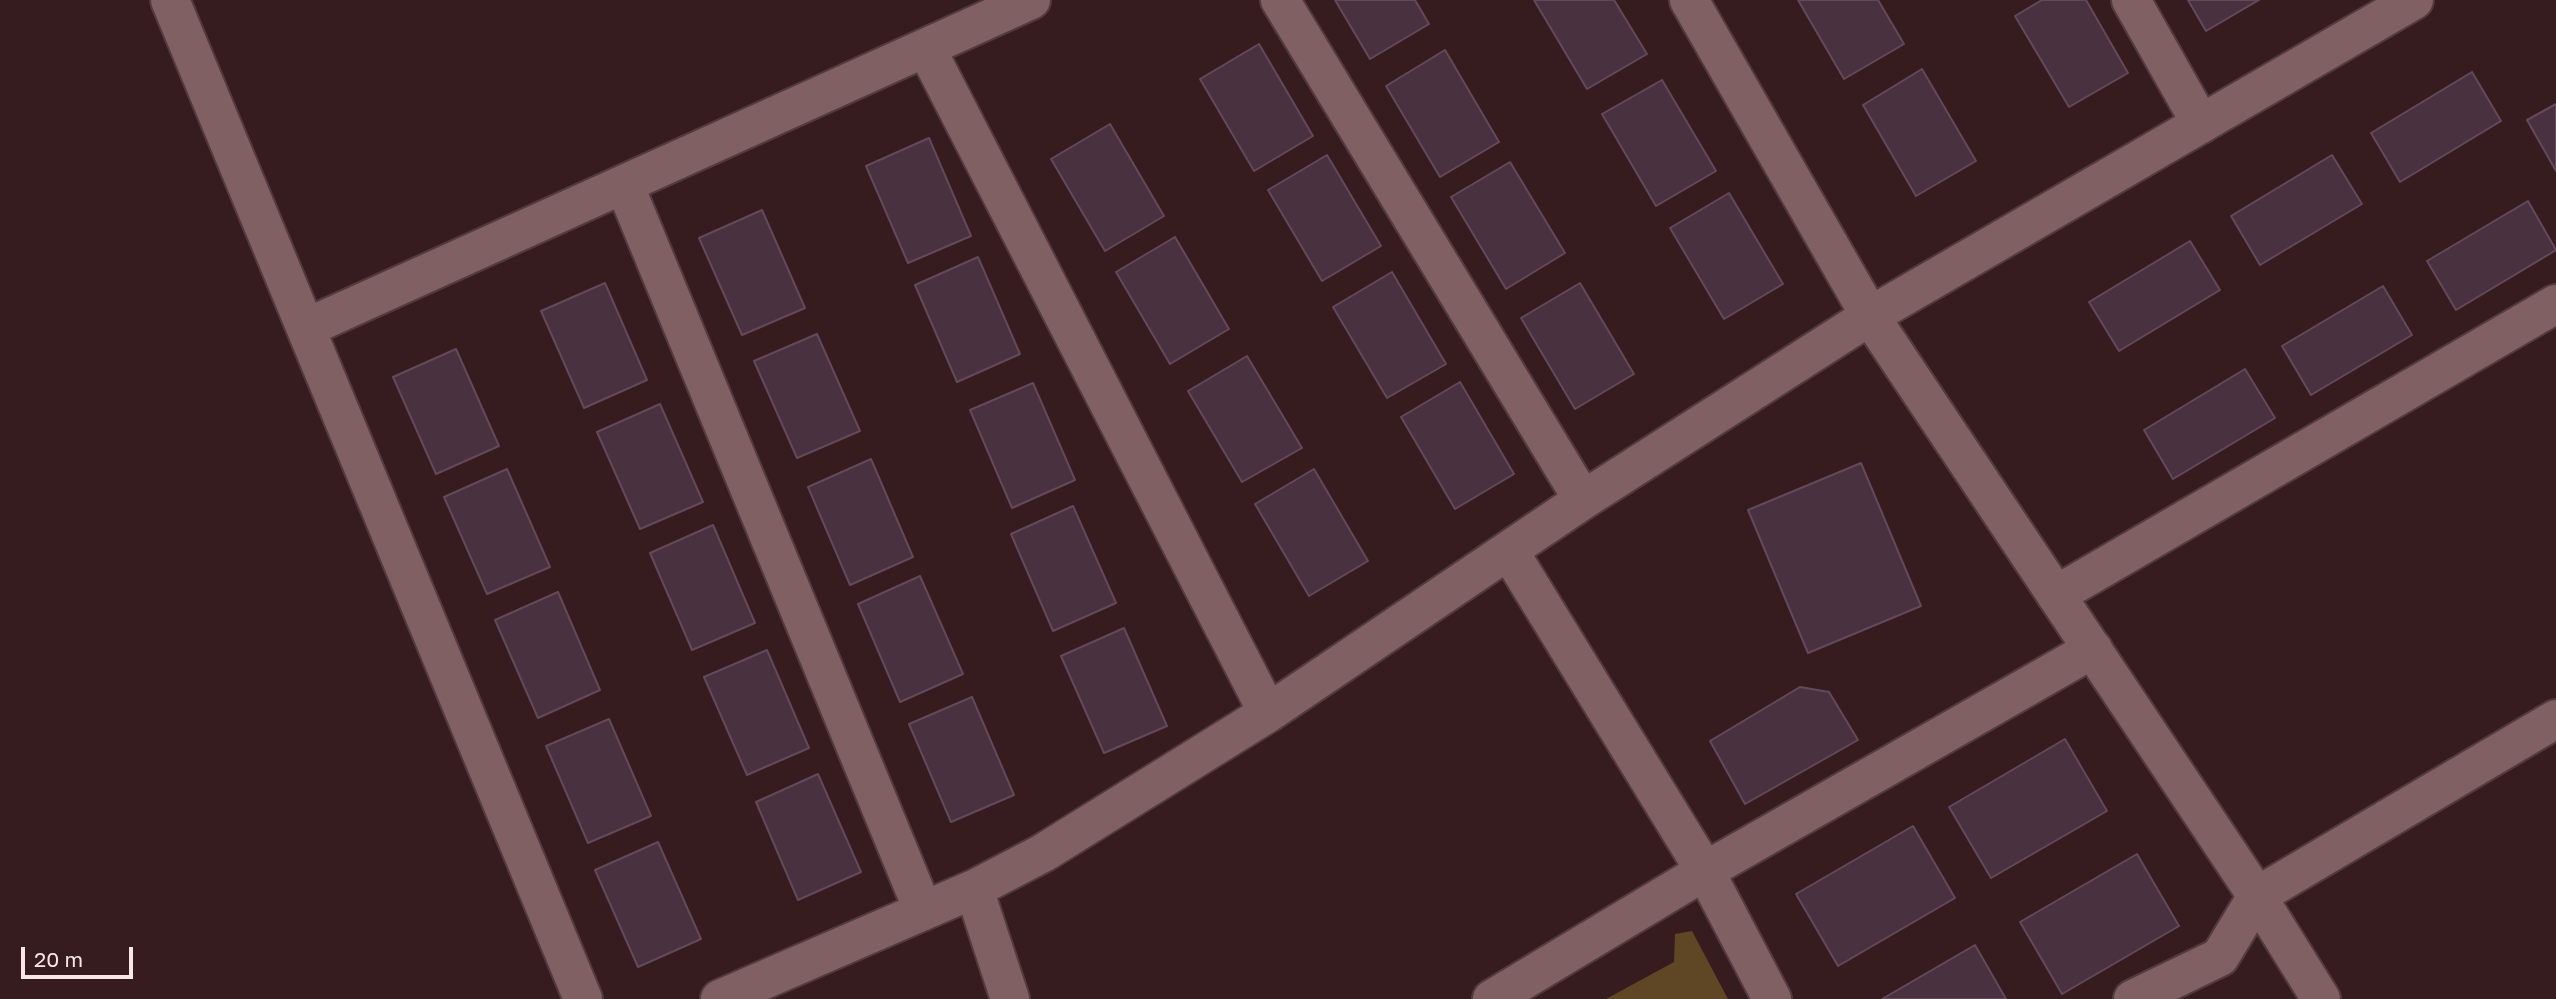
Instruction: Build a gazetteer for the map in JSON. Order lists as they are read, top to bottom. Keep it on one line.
{"scale_bar":"20 m"}
